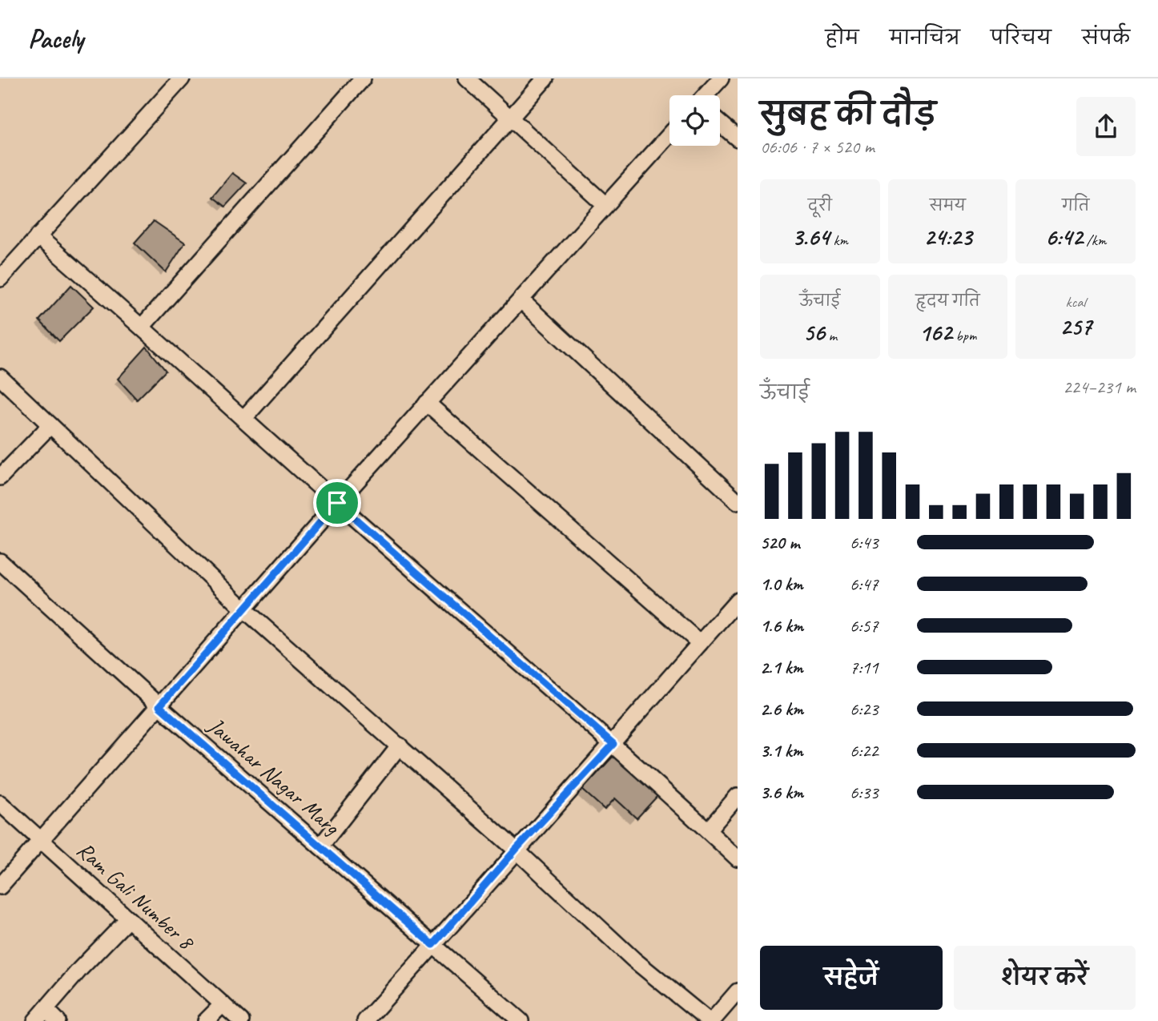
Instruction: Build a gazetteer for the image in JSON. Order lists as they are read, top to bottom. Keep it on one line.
{"streets":{"street":["Jawahar Nagar Marg","Ram Gali Number 8"]},"page":{"header":"Pacely","nav":["होम","मानचित्र","परिचय","संपर्क"],"heading":["सुबह की दौड़","06:06 · 7 × 520 m"],"stats":[["दूरी","3.64 km"],["समय","24:23"],["गति","6:42 /km"],["ऊँचाई","56 m"],["हृदय गति","162 bpm"],["kcal","257"]],"chart":["ऊँचाई","224–231 m"],"list":[{"name":"520 m","note":"6:43"},{"name":"1.0 km","note":"6:47"},{"name":"1.6 km","note":"6:57"},{"name":"2.1 km","note":"7:11"},{"name":"2.6 km","note":"6:23"},{"name":"3.1 km","note":"6:22"},{"name":"3.6 km","note":"6:33"}],"buttons":["सहेजें","शेयर करें"]}}
